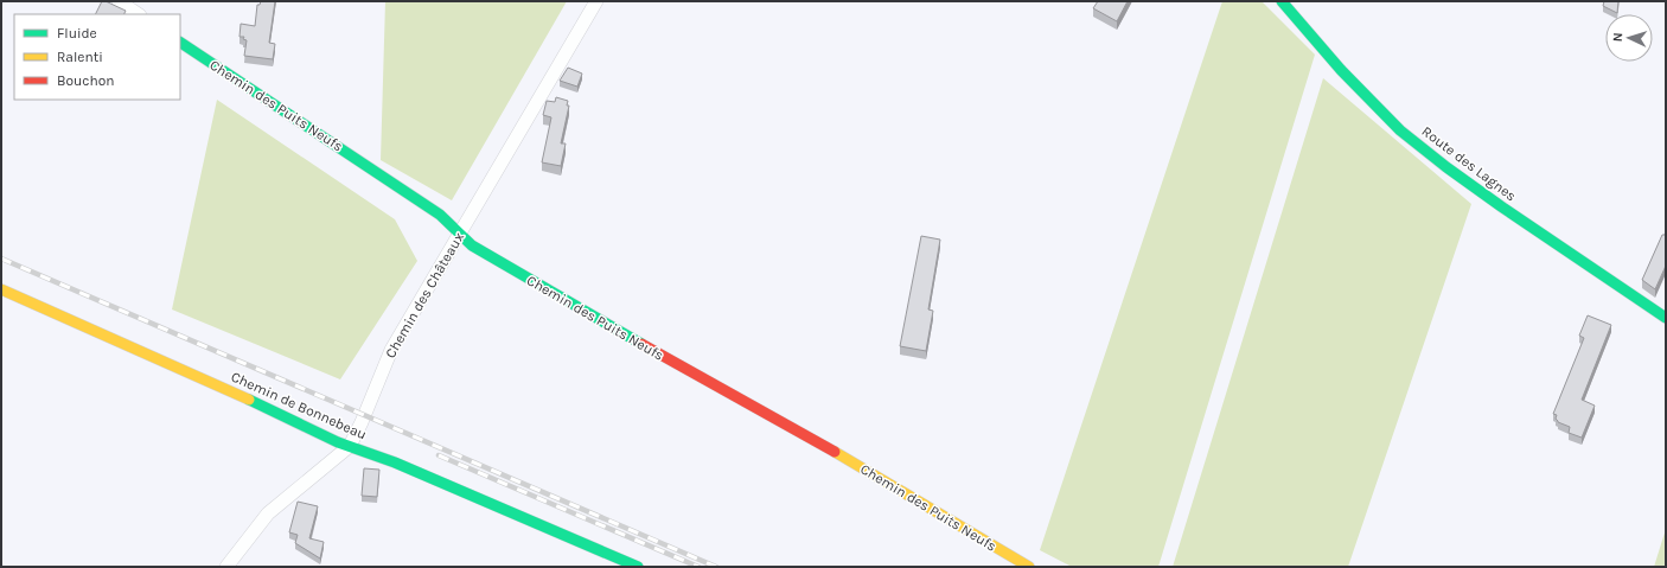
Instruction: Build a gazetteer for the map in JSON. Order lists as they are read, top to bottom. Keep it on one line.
{"streets":{"street":["Chemin des Puits Neufs","Route des Lagnes","Chemin des Châteaux","Chemin de Bonnebeau"]},"crossings":[["Chemin des Puits Neufs","Chemin des Châteaux"],["Chemin des Châteaux","Chemin de Bonnebeau"]],"legend":["Fluide","Ralenti","Bouchon"],"north":"left"}
